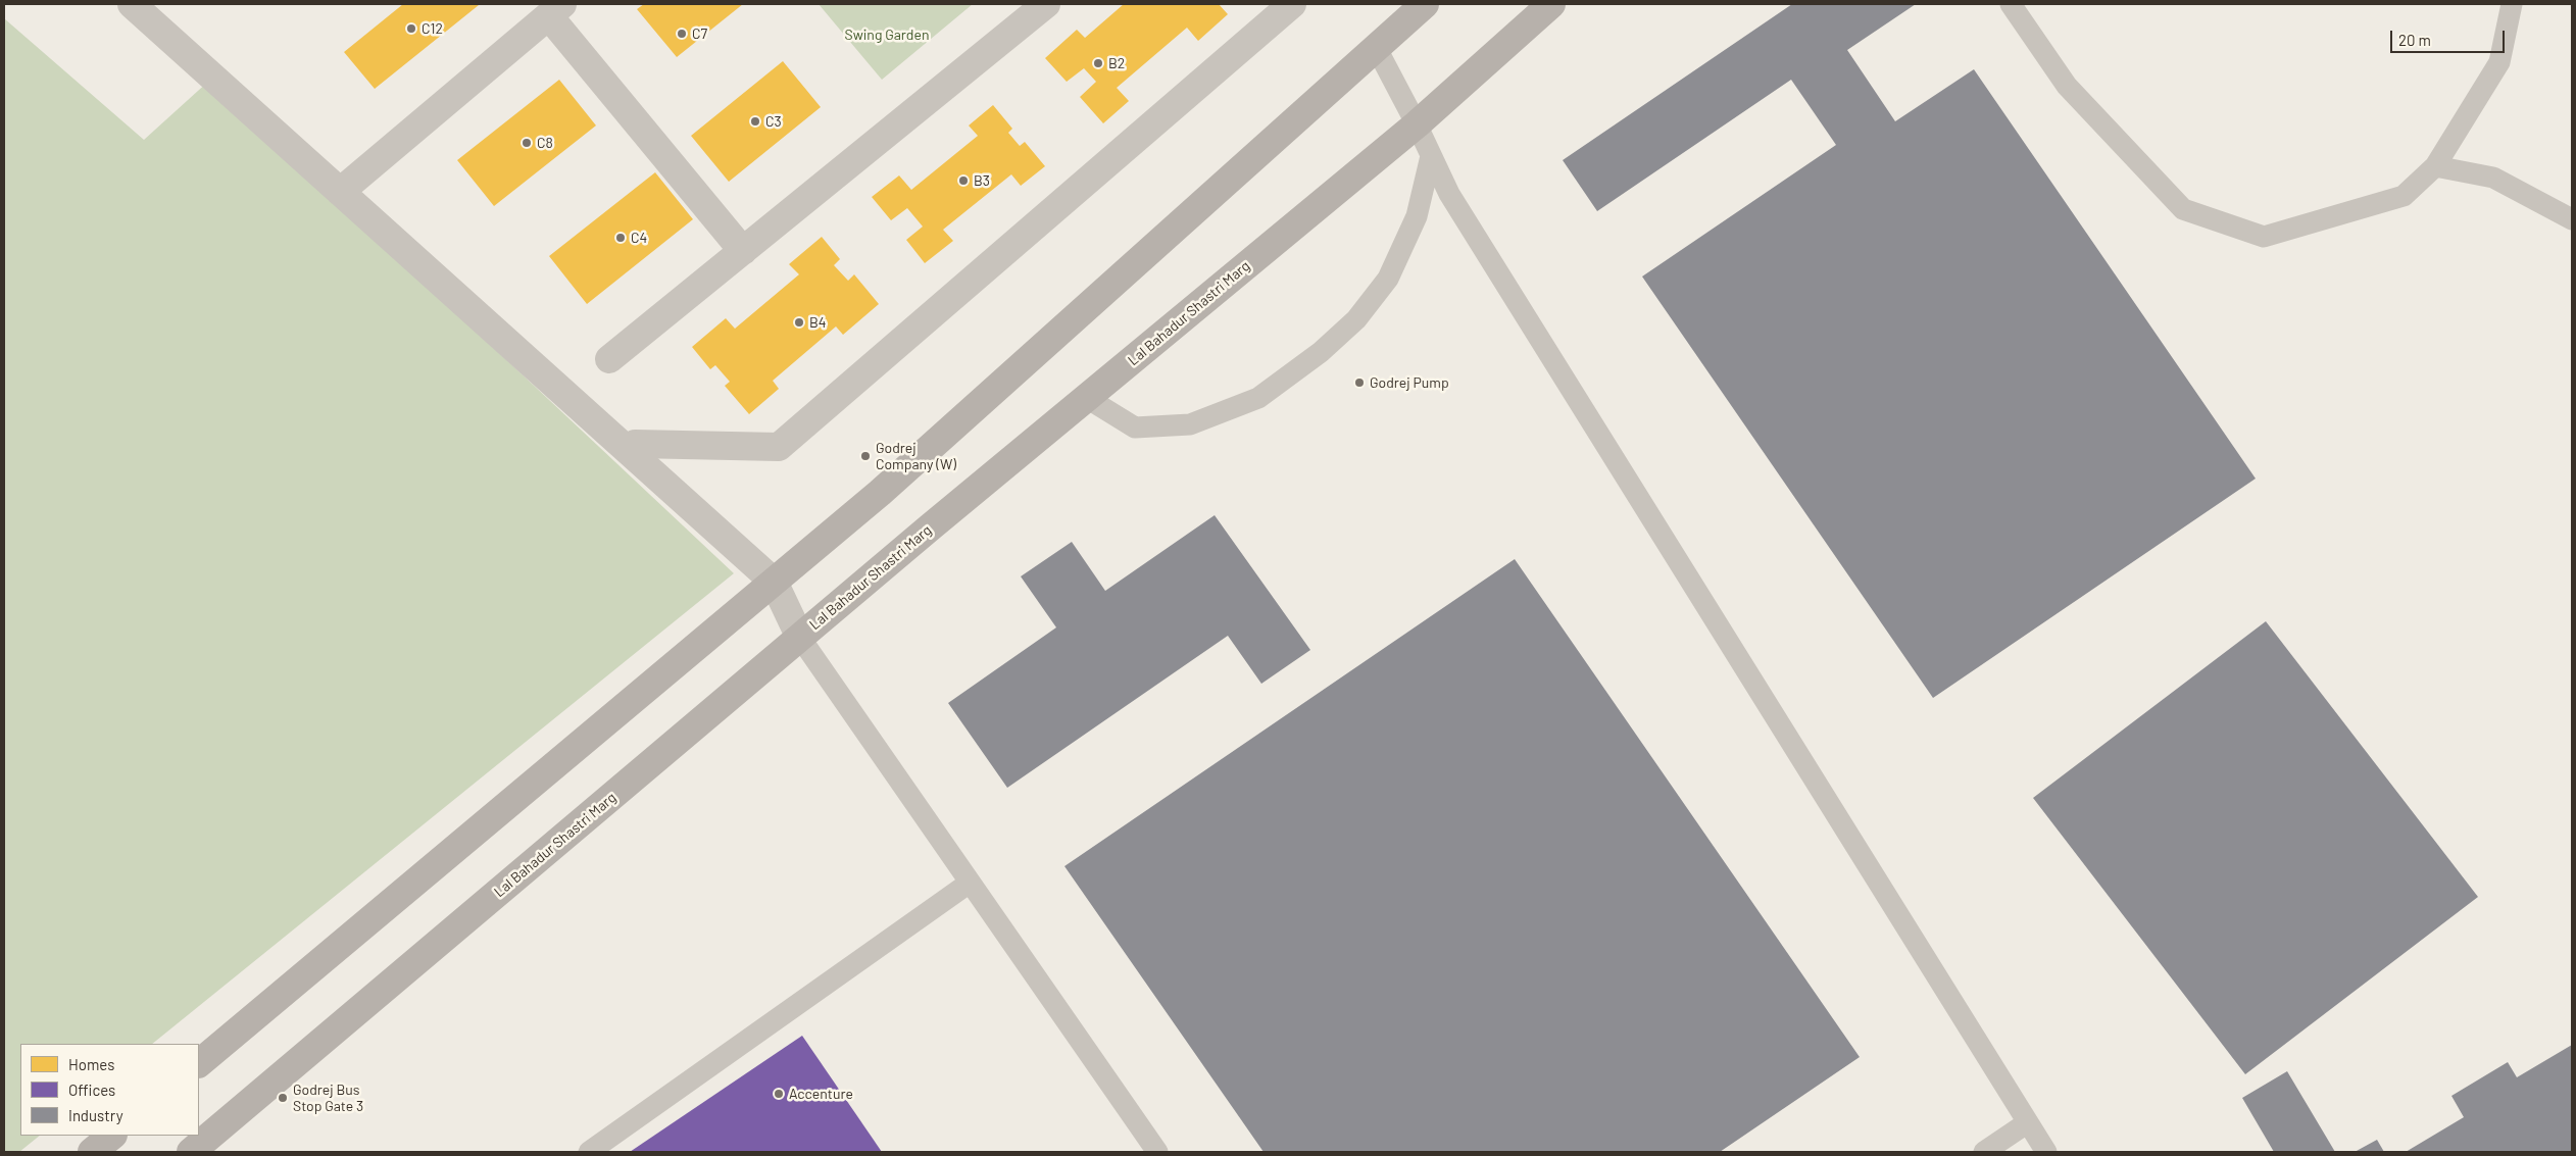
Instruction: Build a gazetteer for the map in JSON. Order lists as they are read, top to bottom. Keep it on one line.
{"streets":{"main road":["Lal Bahadur Shastri Marg"]},"parks":["Swing Garden"],"places":["C12","C7","B2","C3","C8","B3","C4","B4","Godrej Pump","Godrej Company (W)","Accenture","Godrej Bus Stop Gate 3"],"legend":["Homes","Offices","Industry"],"scale_bar":"20 m"}
